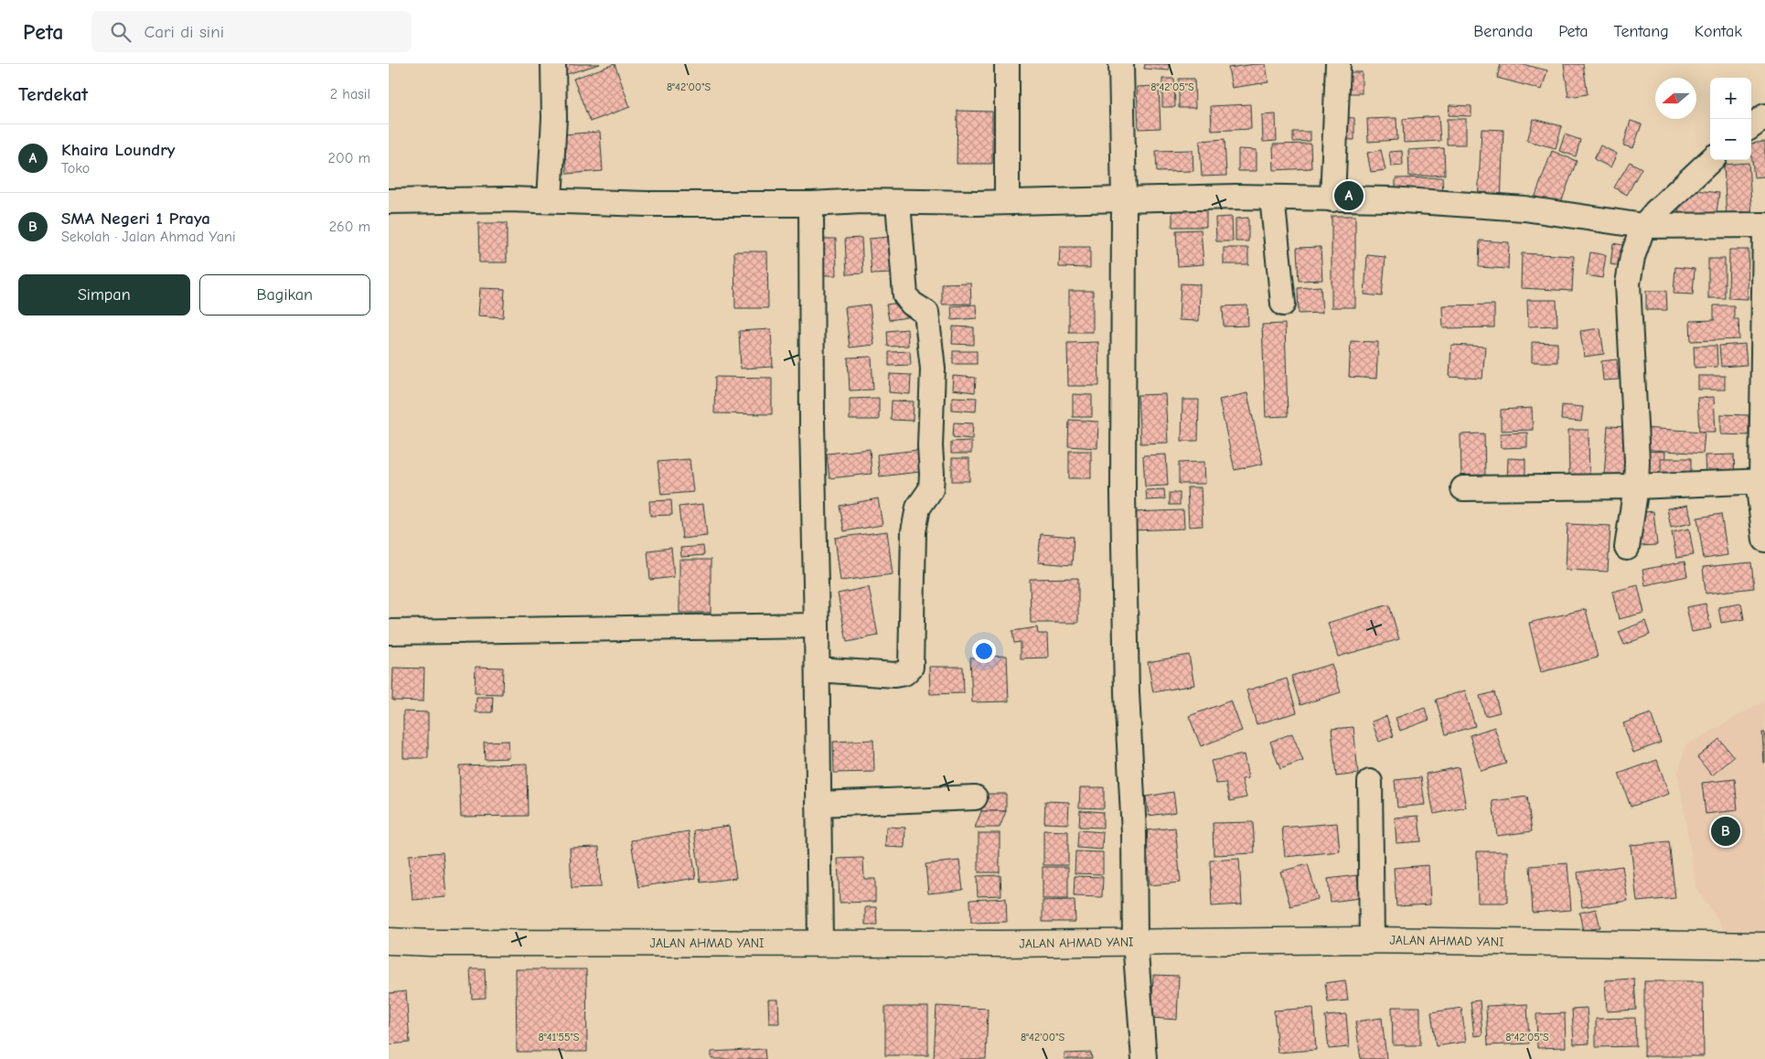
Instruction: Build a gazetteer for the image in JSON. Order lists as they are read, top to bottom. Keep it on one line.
{"streets":{"street":["JALAN AHMAD YANI"]},"north":"left","page":{"header":"Peta","search":"Cari di sini","nav":["Beranda","Peta","Tentang","Kontak"],"heading":["Terdekat","2 hasil"],"map_buttons":["+","−"],"list":[{"mark":"A","name":"Khaira Loundry","note":"Toko","value":"200 m"},{"mark":"B","name":"SMA Negeri 1 Praya","note":"Sekolah · Jalan Ahmad Yani","value":"260 m"}],"pins":["A","B"],"buttons":["Simpan","Bagikan"]},"coordinates":["8°42'00\"S","8°42'05\"S","8°41'55\"S"]}
